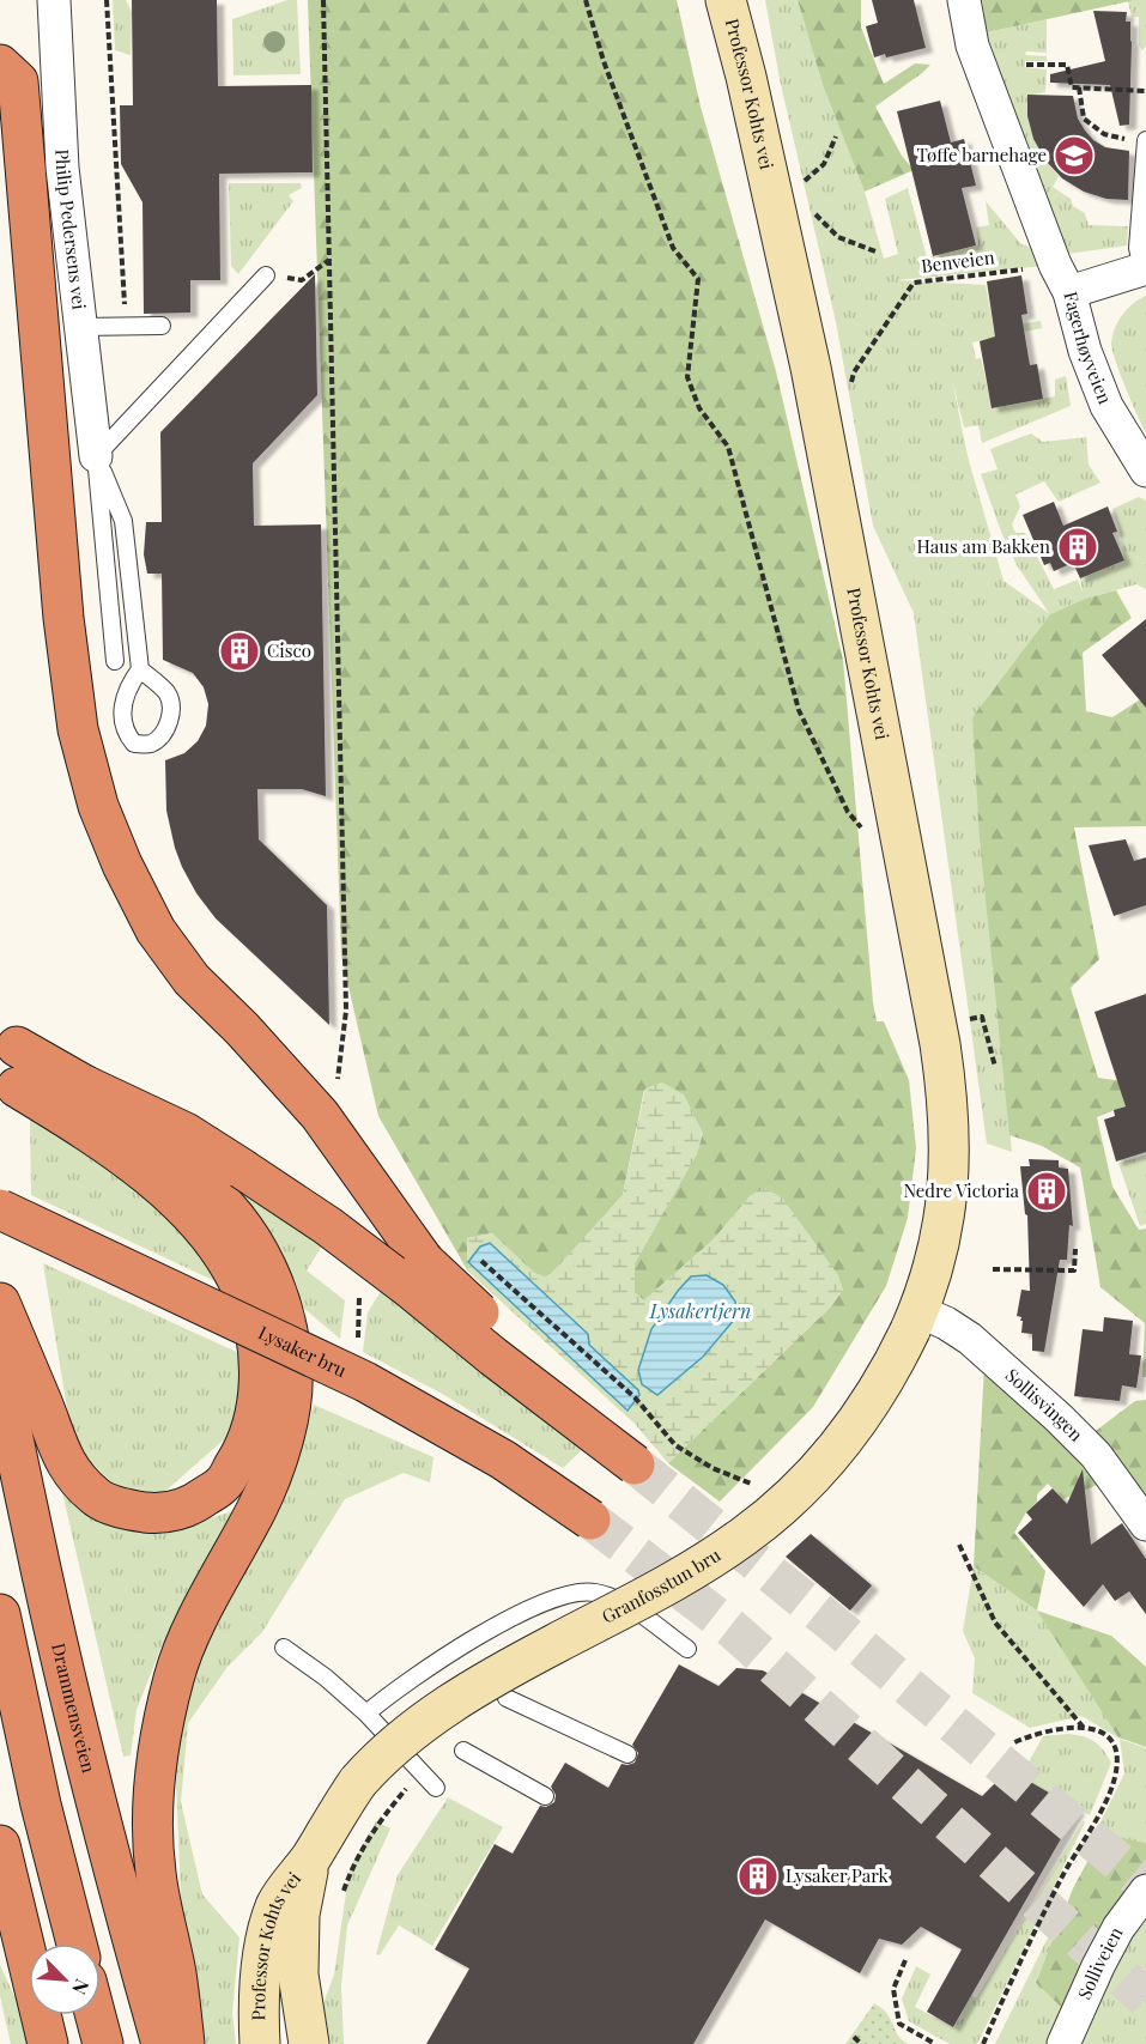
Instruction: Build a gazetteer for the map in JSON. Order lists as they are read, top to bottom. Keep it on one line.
{"streets":{"highway":["Lysaker bru","Drammensveien"],"main road":["Professor Kohts vei","Granfosstun bru"],"street":["Philip Pedersens vei","Fagerhøyveien","Sollisvingen","Solliveien"],"path":["Benveien"]},"crossings":[["Professor Kohts vei","Sollisvingen"],["Professor Kohts vei","Granfosstun bru"],["Benveien","Fagerhøyveien"],["Sollisvingen","Granfosstun bru"]],"water":["Lysakertjern"],"places":{"school or university":["Tøffe barnehage"],"building":["Haus am Bakken","Cisco","Nedre Victoria","Lysaker Park"]},"north":"bottom right"}
